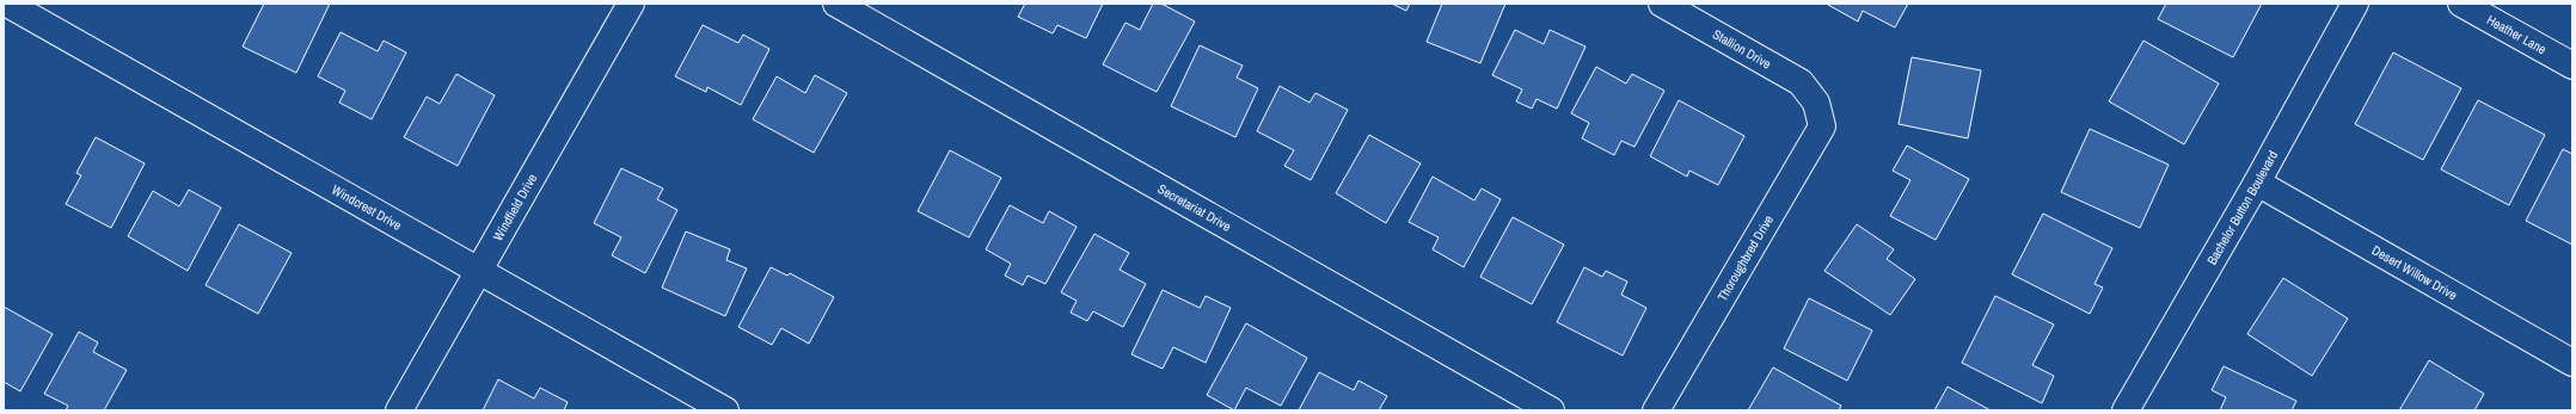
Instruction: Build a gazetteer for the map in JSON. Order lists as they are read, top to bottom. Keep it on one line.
{"streets":{"street":["Heather Lane","Stallion Drive","Windfield Drive","Windcrest Drive","Secretariat Drive","Bachelor Button Boulevard","Thoroughbred Drive","Desert Willow Drive"]},"crossings":[["Stallion Drive","Thoroughbred Drive"],["Windfield Drive","Windcrest Drive"],["Bachelor Button Boulevard","Desert Willow Drive"]]}
